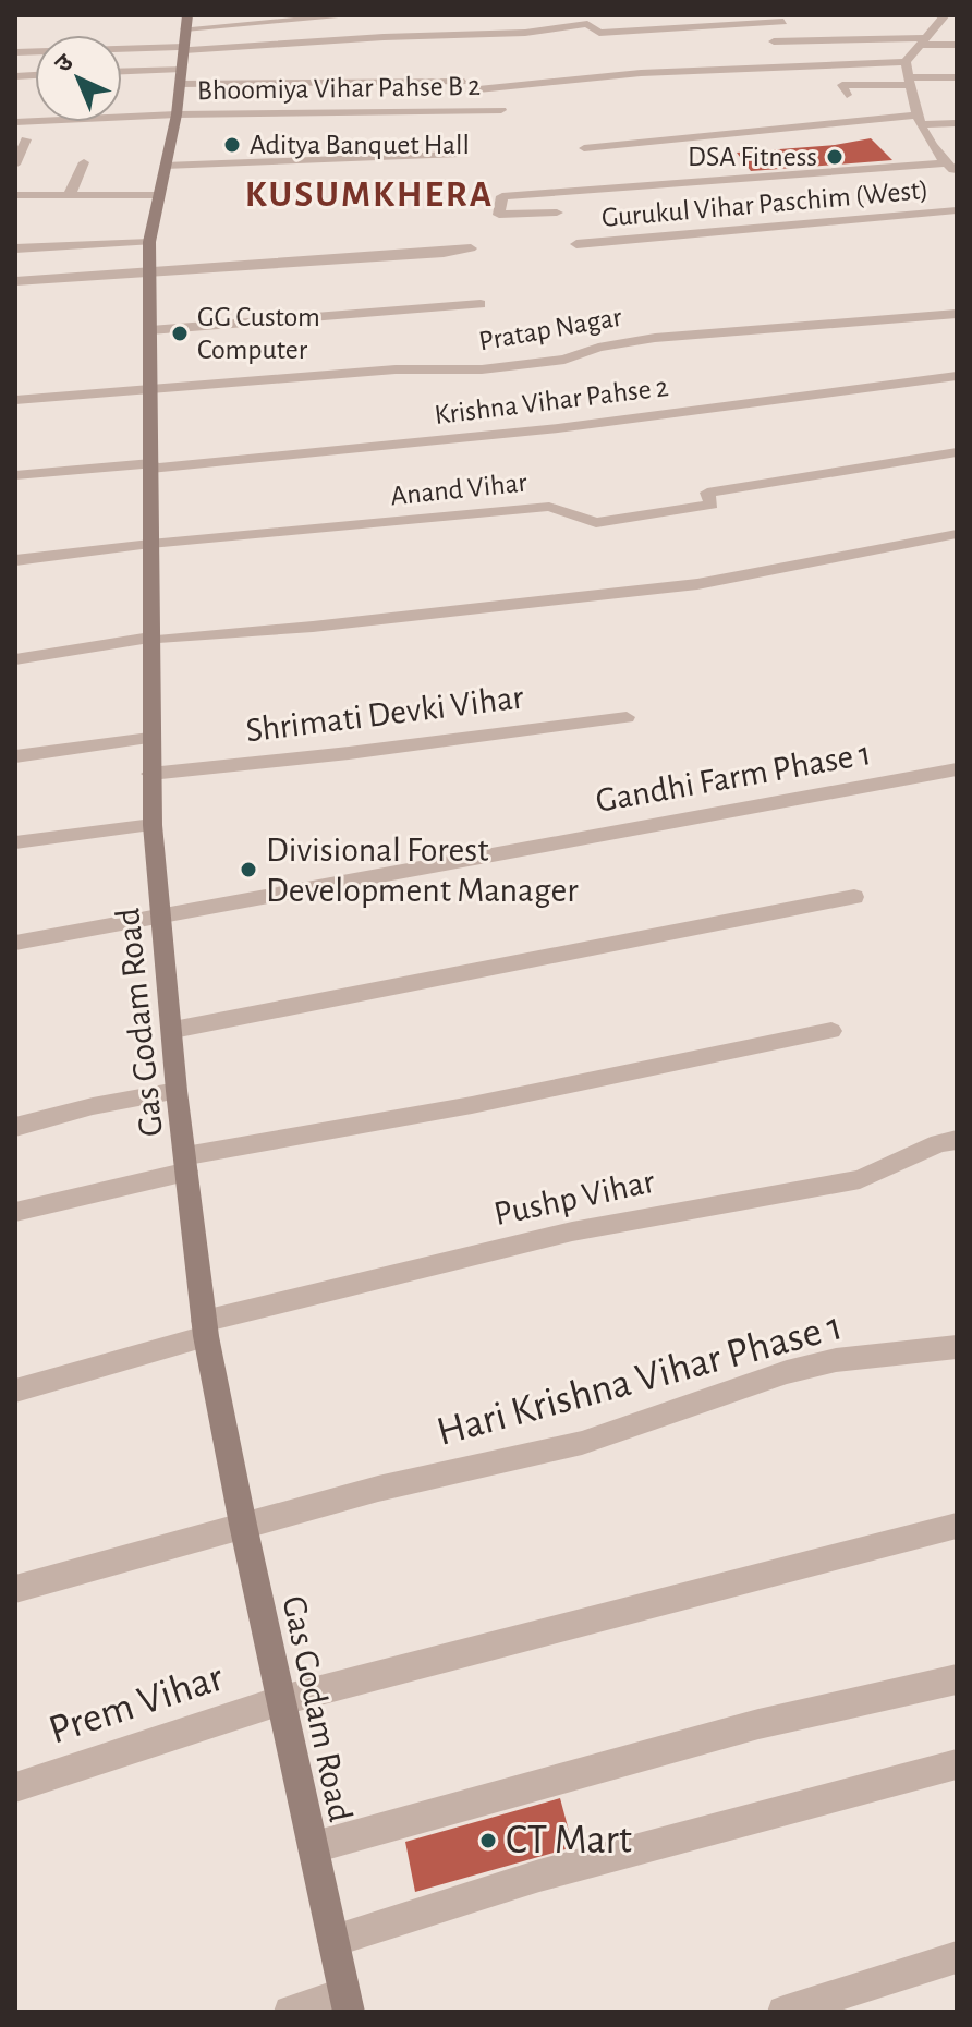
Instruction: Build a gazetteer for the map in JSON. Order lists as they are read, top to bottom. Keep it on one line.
{"streets":{"main road":["Gas Godam Road"],"street":["Bhoomiya Vihar Pahse B 2","Gurukul Vihar Paschim (West)","Pratap Nagar","Krishna Vihar Pahse 2","Anand Vihar","Shrimati Devki Vihar","Gandhi Farm Phase 1","Pushp Vihar","Hari Krishna Vihar Phase 1","Prem Vihar"]},"crossings":[["Bhoomiya Vihar Pahse B 2","Gas Godam Road"],["Pratap Nagar","Gas Godam Road"],["Krishna Vihar Pahse 2","Gas Godam Road"],["Anand Vihar","Gas Godam Road"],["Shrimati Devki Vihar","Gas Godam Road"],["Gandhi Farm Phase 1","Gas Godam Road"],["Gas Godam Road","Pushp Vihar"],["Gas Godam Road","Hari Krishna Vihar Phase 1"],["Gas Godam Road","Prem Vihar"]],"districts":["KUSUMKHERA"],"places":["Aditya Banquet Hall","DSA Fitness","GG Custom Computer","Divisional Forest Development Manager","CT Mart"],"north":"top left"}
